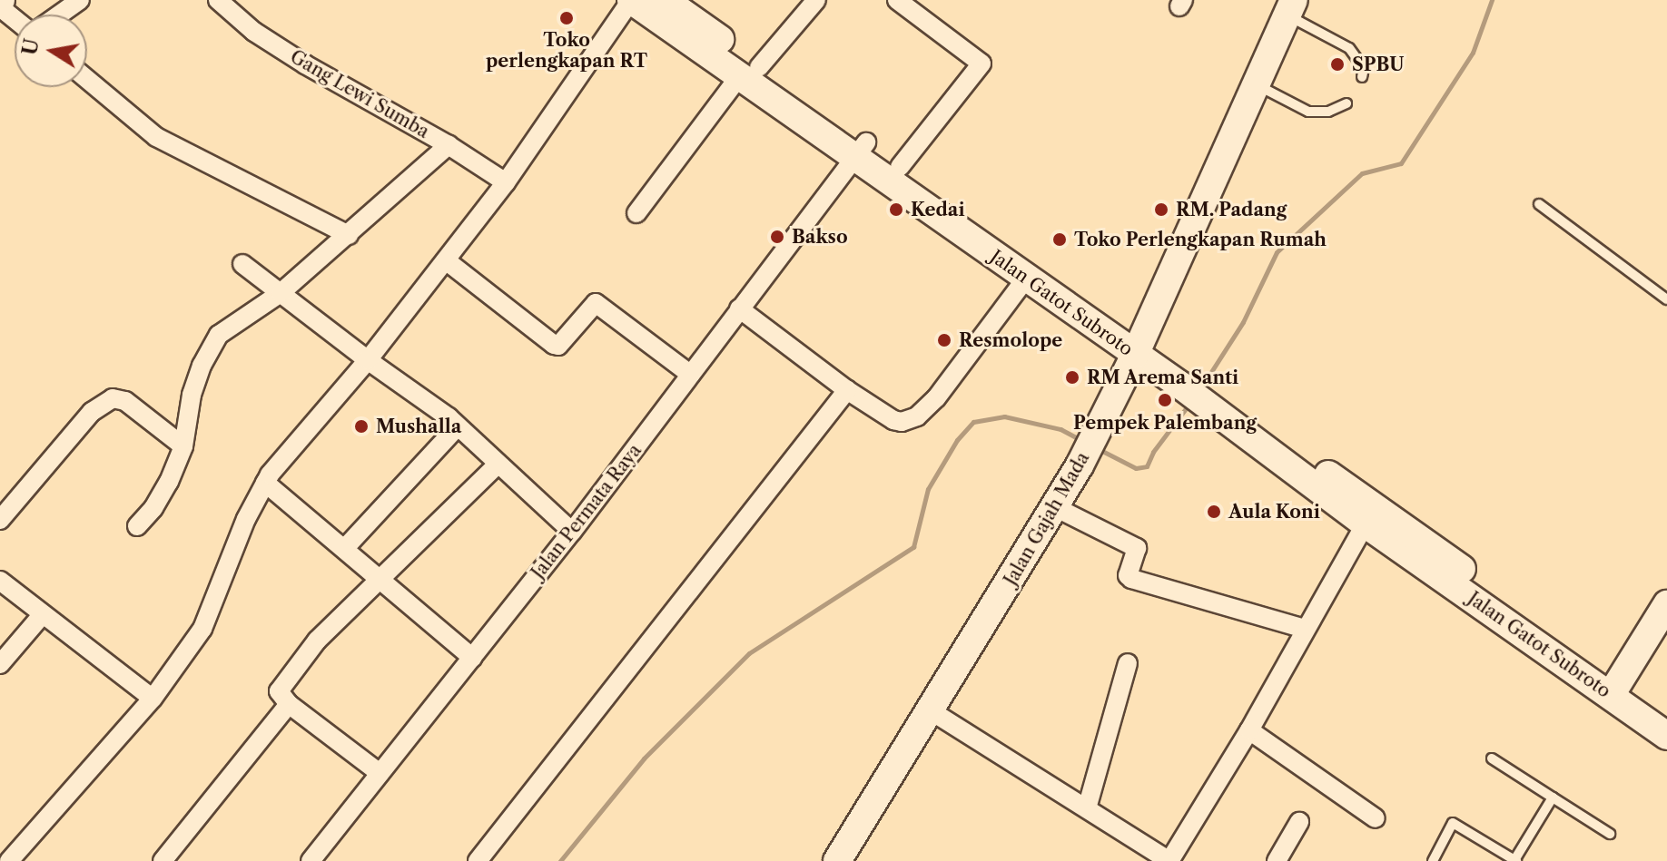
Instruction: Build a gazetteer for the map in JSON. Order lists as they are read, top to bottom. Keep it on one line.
{"streets":{"street":["Gang Lewi Sumba","Jalan Gatot Subroto","Jalan Permata Raya","Jalan Gajah Mada"]},"crossings":[["Jalan Gatot Subroto","Jalan Permata Raya"],["Jalan Gatot Subroto","Jalan Gajah Mada"]],"places":["Toko perlengkapan RT","SPBU","Kedai","RM. Padang","Bakso","Toko Perlengkapan Rumah","Resmolope","RM Arema Santi","Pempek Palembang","Mushalla","Aula Koni"],"north":"left"}
